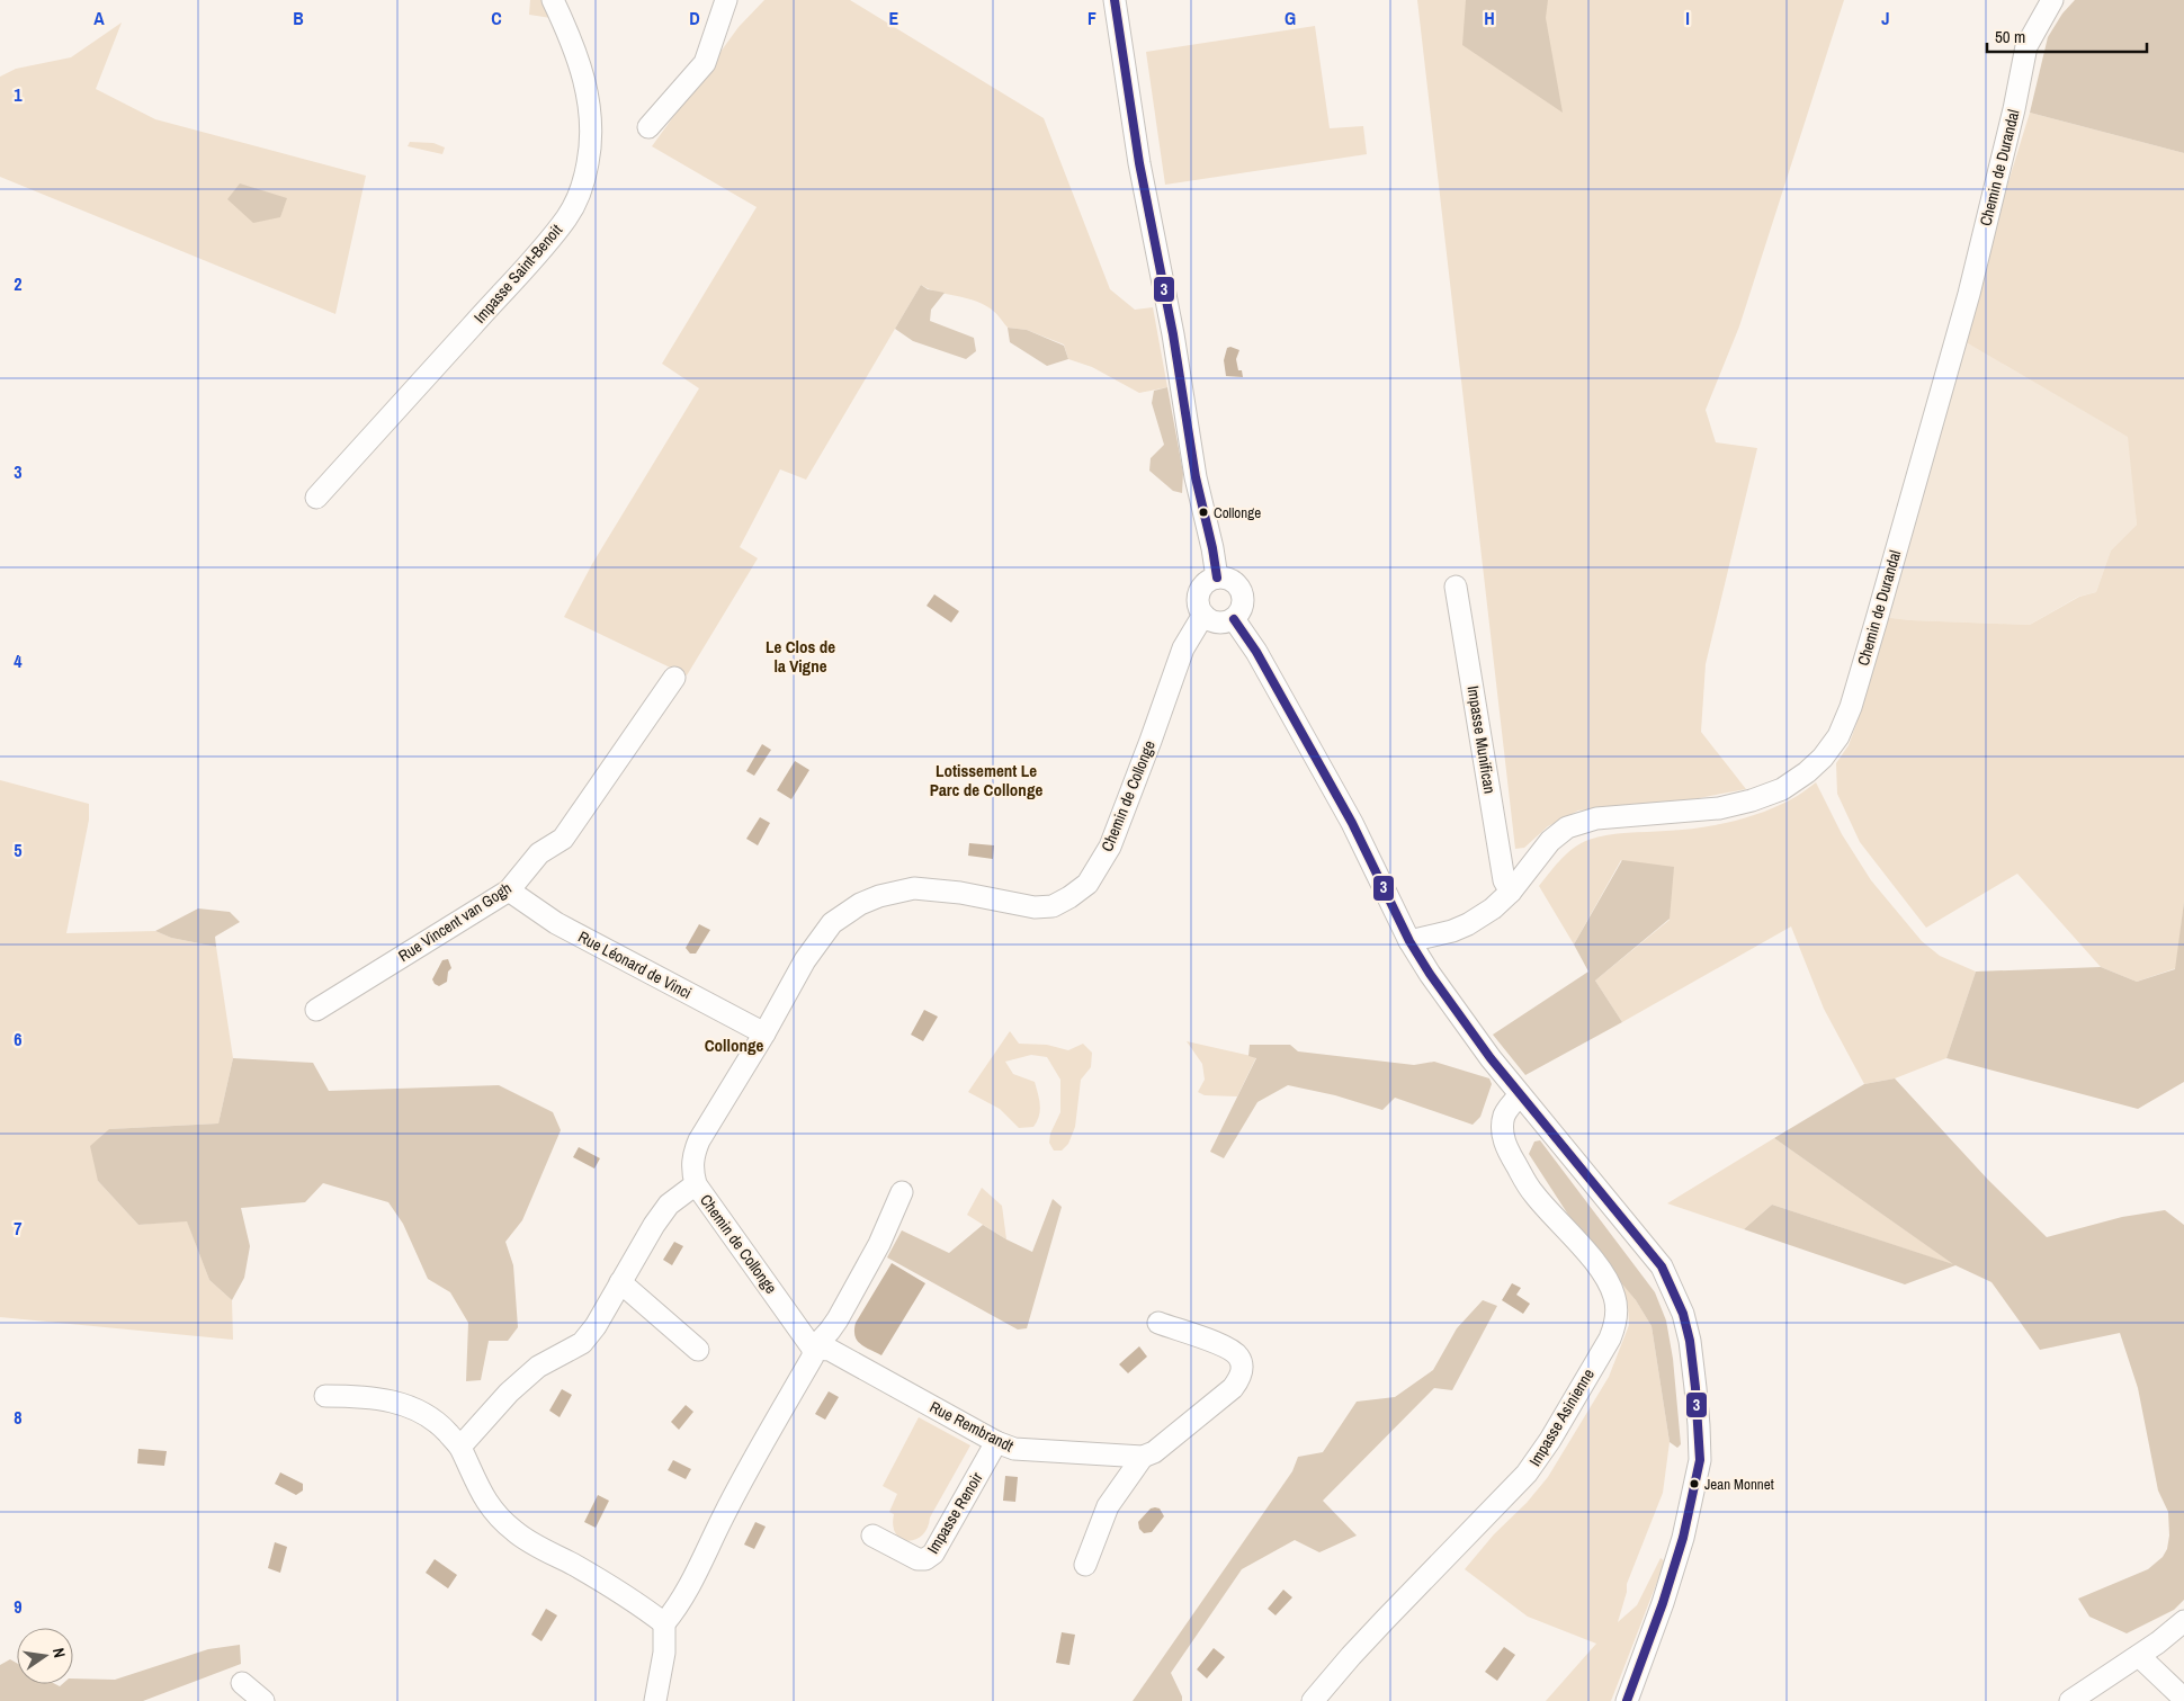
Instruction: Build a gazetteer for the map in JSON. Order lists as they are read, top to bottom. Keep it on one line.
{"streets":{"street":["Chemin de Durandal","Impasse Saint-Benoit","Impasse Munifican","Chemin de Collonge","Rue Vincent van Gogh","Rue Léonard de Vinci","Impasse Asinienne","Rue Rembrandt","Impasse Renoir"]},"crossings":[["Chemin de Durandal","Impasse Munifican"],["Chemin de Collonge","Rue Léonard de Vinci"],["Chemin de Collonge","Rue Rembrandt"],["Rue Vincent van Gogh","Rue Léonard de Vinci"],["Rue Rembrandt","Impasse Renoir"]],"districts":["Le Clos de la Vigne","Lotissement Le Parc de Collonge","Collonge"],"places":["Collonge","Jean Monnet"],"lines":["transit line 3"],"scale_bar":"50 m","north":"right","grid":{"columns":["A","B","C","D","E","F","G","H","I","J"],"rows":["1","2","3","4","5","6","7","8","9"]}}
